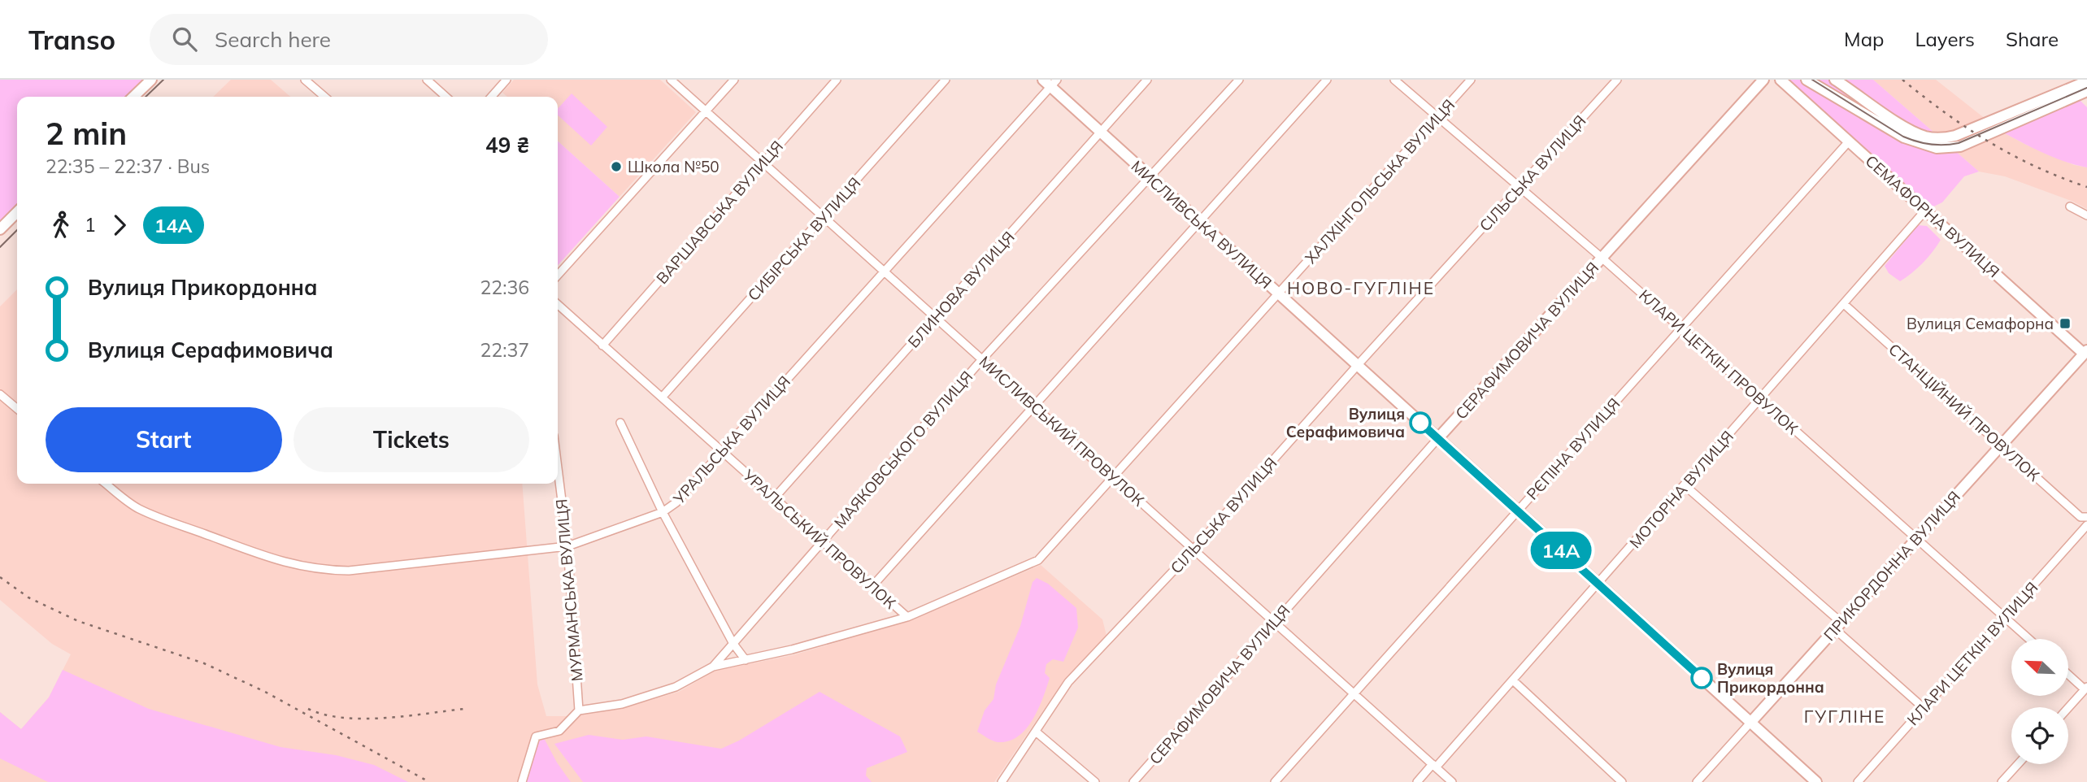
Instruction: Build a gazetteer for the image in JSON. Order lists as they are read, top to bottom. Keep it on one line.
{"streets":{"street":["СІЛЬСЬКА ВУЛИЦЯ","ХАЛХІНГОЛЬСЬКА ВУЛИЦЯ","ВАРШАВСЬКА ВУЛИЦЯ","СЕМАФОРНА ВУЛИЦЯ","МИСЛИВСЬКА ВУЛИЦЯ","СИБІРСЬКА ВУЛИЦЯ","БЛИНОВА ВУЛИЦЯ","СЕРАФИМОВИЧА ВУЛИЦЯ","КЛАРИ ЦЕТКІН ПРОВУЛОК","СТАНЦІЙНИЙ ПРОВУЛОК","МИСЛИВСЬКИЙ ПРОВУЛОК","УРАЛЬСЬКА ВУЛИЦЯ","РЄПІНА ВУЛИЦЯ","МАЯКОВСЬКОГО ВУЛИЦЯ","МОТОРНА ВУЛИЦЯ","УРАЛЬСЬКИЙ ПРОВУЛОК","ПРИКОРДОННА ВУЛИЦЯ","МУРМАНСЬКА ВУЛИЦЯ","КЛАРИ ЦЕТКІН ВУЛИЦЯ"]},"crossings":[["СІЛЬСЬКА ВУЛИЦЯ","МИСЛИВСЬКА ВУЛИЦЯ"],["СІЛЬСЬКА ВУЛИЦЯ","КЛАРИ ЦЕТКІН ПРОВУЛОК"],["СІЛЬСЬКА ВУЛИЦЯ","МИСЛИВСЬКИЙ ПРОВУЛОК"],["ХАЛХІНГОЛЬСЬКА ВУЛИЦЯ","МИСЛИВСЬКА ВУЛИЦЯ"],["ХАЛХІНГОЛЬСЬКА ВУЛИЦЯ","КЛАРИ ЦЕТКІН ПРОВУЛОК"],["ХАЛХІНГОЛЬСЬКА ВУЛИЦЯ","МИСЛИВСЬКИЙ ПРОВУЛОК"],["ХАЛХІНГОЛЬСЬКА ВУЛИЦЯ","МАЯКОВСЬКОГО ВУЛИЦЯ"],["ХАЛХІНГОЛЬСЬКА ВУЛИЦЯ","УРАЛЬСЬКИЙ ПРОВУЛОК"],["ВАРШАВСЬКА ВУЛИЦЯ","МИСЛИВСЬКИЙ ПРОВУЛОК"],["ВАРШАВСЬКА ВУЛИЦЯ","УРАЛЬСЬКИЙ ПРОВУЛОК"],["СЕМАФОРНА ВУЛИЦЯ","РЄПІНА ВУЛИЦЯ"],["СЕМАФОРНА ВУЛИЦЯ","МОТОРНА ВУЛИЦЯ"],["СЕМАФОРНА ВУЛИЦЯ","ПРИКОРДОННА ВУЛИЦЯ"],["МИСЛИВСЬКА ВУЛИЦЯ","БЛИНОВА ВУЛИЦЯ"],["МИСЛИВСЬКА ВУЛИЦЯ","СЕРАФИМОВИЧА ВУЛИЦЯ"],["МИСЛИВСЬКА ВУЛИЦЯ","УРАЛЬСЬКА ВУЛИЦЯ"],["МИСЛИВСЬКА ВУЛИЦЯ","РЄПІНА ВУЛИЦЯ"],["МИСЛИВСЬКА ВУЛИЦЯ","МАЯКОВСЬКОГО ВУЛИЦЯ"],["МИСЛИВСЬКА ВУЛИЦЯ","МОТОРНА ВУЛИЦЯ"],["МИСЛИВСЬКА ВУЛИЦЯ","ПРИКОРДОННА ВУЛИЦЯ"],["СИБІРСЬКА ВУЛИЦЯ","МИСЛИВСЬКИЙ ПРОВУЛОК"],["СИБІРСЬКА ВУЛИЦЯ","УРАЛЬСЬКИЙ ПРОВУЛОК"],["БЛИНОВА ВУЛИЦЯ","МИСЛИВСЬКИЙ ПРОВУЛОК"],["БЛИНОВА ВУЛИЦЯ","УРАЛЬСЬКИЙ ПРОВУЛОК"],["СЕРАФИМОВИЧА ВУЛИЦЯ","КЛАРИ ЦЕТКІН ПРОВУЛОК"],["СЕРАФИМОВИЧА ВУЛИЦЯ","МИСЛИВСЬКИЙ ПРОВУЛОК"],["КЛАРИ ЦЕТКІН ПРОВУЛОК","РЄПІНА ВУЛИЦЯ"],["КЛАРИ ЦЕТКІН ПРОВУЛОК","МОТОРНА ВУЛИЦЯ"],["КЛАРИ ЦЕТКІН ПРОВУЛОК","ПРИКОРДОННА ВУЛИЦЯ"],["КЛАРИ ЦЕТКІН ПРОВУЛОК","КЛАРИ ЦЕТКІН ВУЛИЦЯ"],["СТАНЦІЙНИЙ ПРОВУЛОК","МОТОРНА ВУЛИЦЯ"],["СТАНЦІЙНИЙ ПРОВУЛОК","ПРИКОРДОННА ВУЛИЦЯ"],["МИСЛИВСЬКИЙ ПРОВУЛОК","УРАЛЬСЬКА ВУЛИЦЯ"],["МИСЛИВСЬКИЙ ПРОВУЛОК","РЄПІНА ВУЛИЦЯ"],["МИСЛИВСЬКИЙ ПРОВУЛОК","МАЯКОВСЬКОГО ВУЛИЦЯ"],["МИСЛИВСЬКИЙ ПРОВУЛОК","МОТОРНА ВУЛИЦЯ"],["УРАЛЬСЬКА ВУЛИЦЯ","УРАЛЬСЬКИЙ ПРОВУЛОК"],["УРАЛЬСЬКА ВУЛИЦЯ","МУРМАНСЬКА ВУЛИЦЯ"],["МАЯКОВСЬКОГО ВУЛИЦЯ","УРАЛЬСЬКИЙ ПРОВУЛОК"],["МАЯКОВСЬКОГО ВУЛИЦЯ","МУРМАНСЬКА ВУЛИЦЯ"]],"districts":["НОВО-ГУГЛІНЕ","ГУГЛІНЕ"],"places":{"other":["Школа №50","Вулиця Серафимовича","Вулиця Прикордонна"],"transit":["Вулиця Семафорна"]},"lines":["bus line 14А"],"north":"top left","page":{"header":"Transo","search":"Search here","nav":["Map","Layers","Share"],"on_map":"14А","heading":["2 min","22:35 – 22:37 · Bus","49 ₴"],"legs":["1","14А"],"list":[{"name":"Вулиця Прикордонна","value":"22:36"},{"name":"Вулиця Серафимовича","value":"22:37"}],"buttons":["Start","Tickets"]}}
